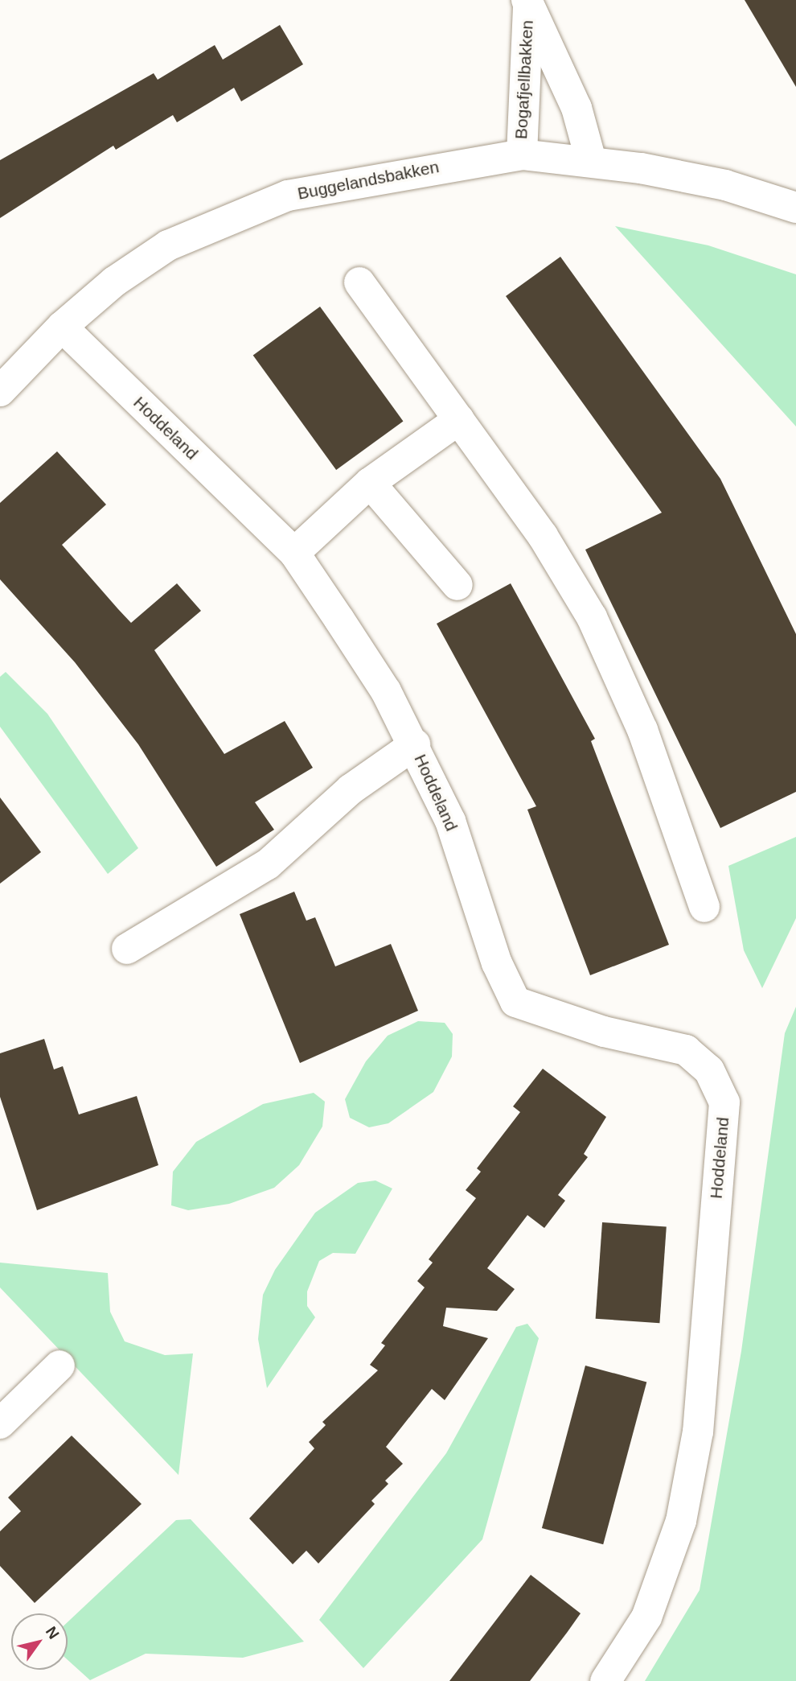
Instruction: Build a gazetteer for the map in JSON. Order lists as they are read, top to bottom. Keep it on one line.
{"streets":{"street":["Bogafjellbakken","Buggelandsbakken","Hoddeland"]},"crossings":[["Bogafjellbakken","Buggelandsbakken"],["Buggelandsbakken","Hoddeland"]],"north":"top right"}
